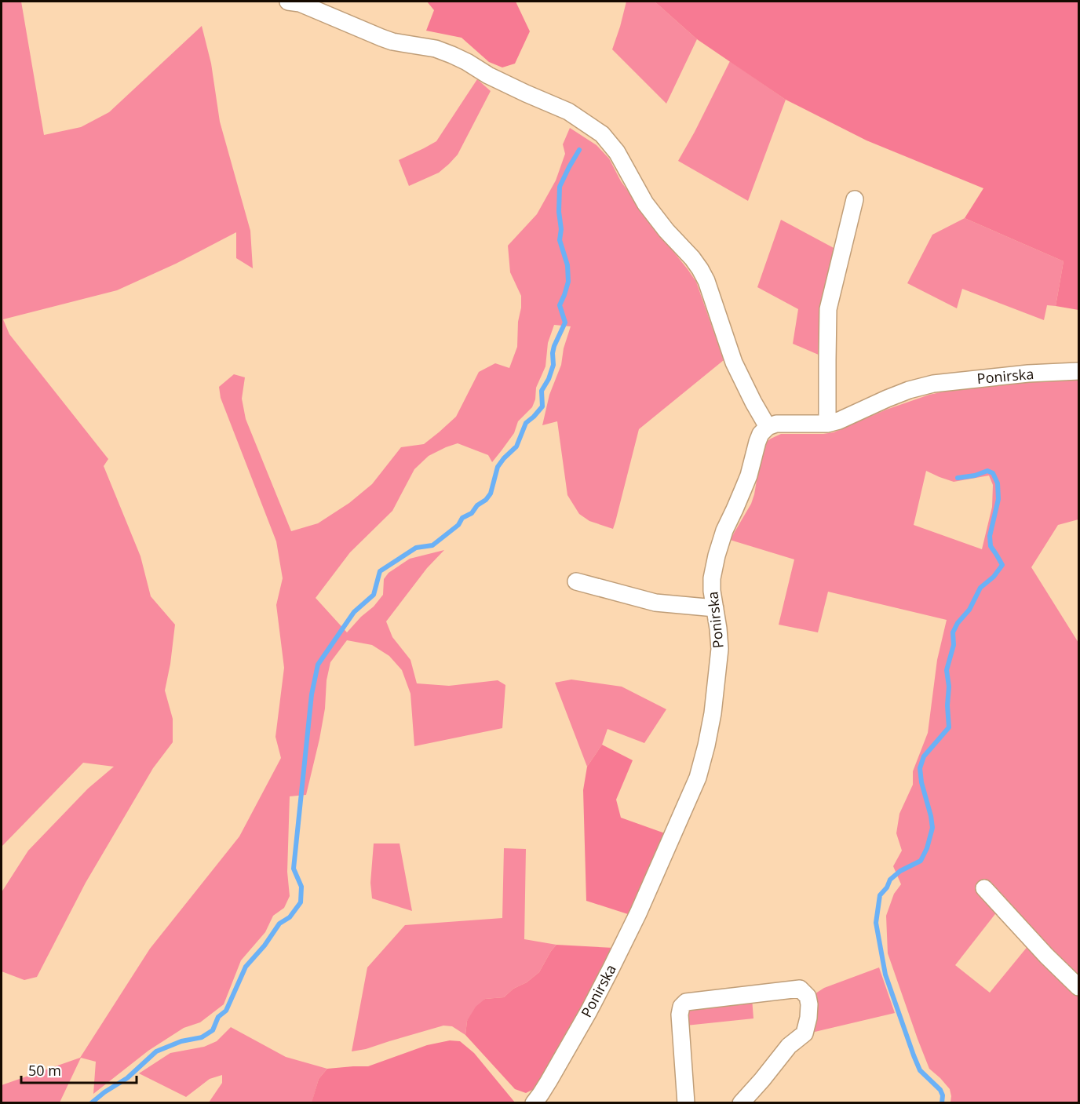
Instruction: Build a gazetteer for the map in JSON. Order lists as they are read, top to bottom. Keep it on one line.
{"streets":{"street":["Ponirska"]},"scale_bar":"50 m"}
